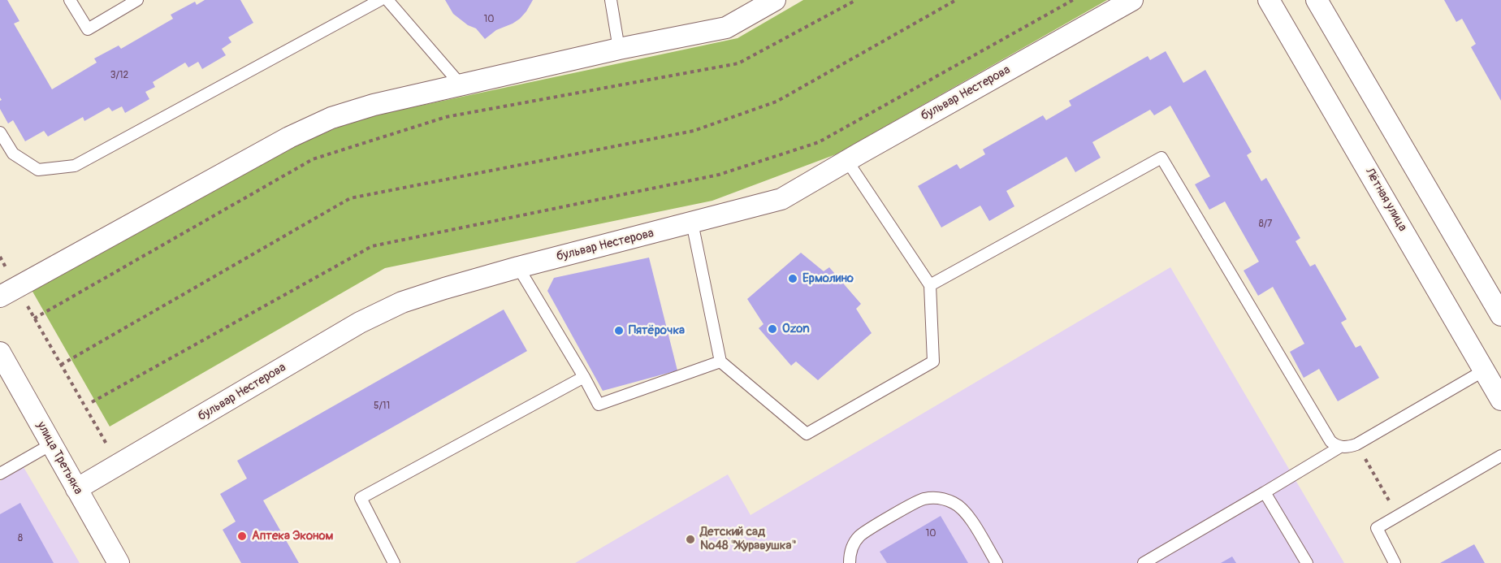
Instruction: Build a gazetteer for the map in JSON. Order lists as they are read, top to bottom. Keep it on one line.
{"streets":{"street":["бульвар Нестерова","Лётная улица","улица Третьяка"]},"crossings":[["бульвар Нестерова","улица Третьяка"]],"places":["Ермолино","Ozon","Пятёрочка","Аптека Эконом","Детский сад №48 \"Журавушка\""],"house_numbers":["10","3/12","8/7","5/11","10","8"]}
